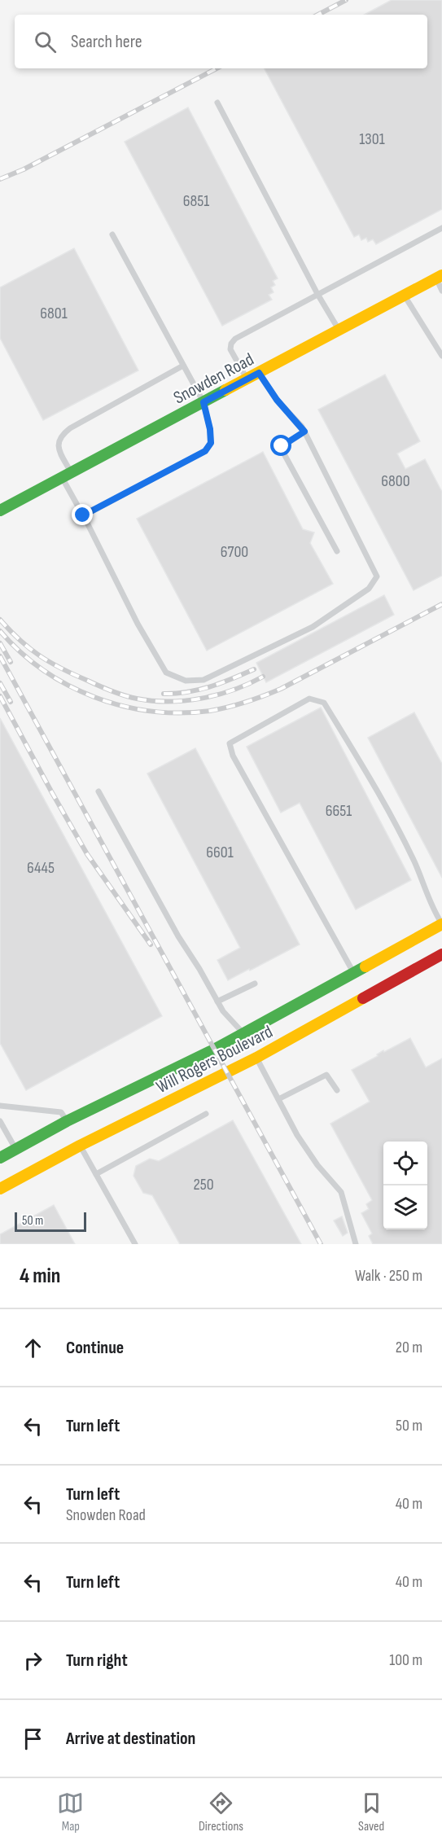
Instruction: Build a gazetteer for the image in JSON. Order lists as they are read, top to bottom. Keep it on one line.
{"streets":{"main road":["Snowden Road","Will Rogers Boulevard"]},"house_numbers":["1301","6851","6801","6800","6700","6651","6601","6445","250"],"scale_bar":"50 m","page":{"search":"Search here","scale":"50 m","heading":["4 min","Walk · 250 m"],"list":[["Continue","20 m"],["Turn left","50 m"],["Turn left","Snowden Road","40 m"],["Turn left","40 m"],["Turn right","100 m"],"Arrive at destination"],"nav":["Map","Directions","Saved"]}}
